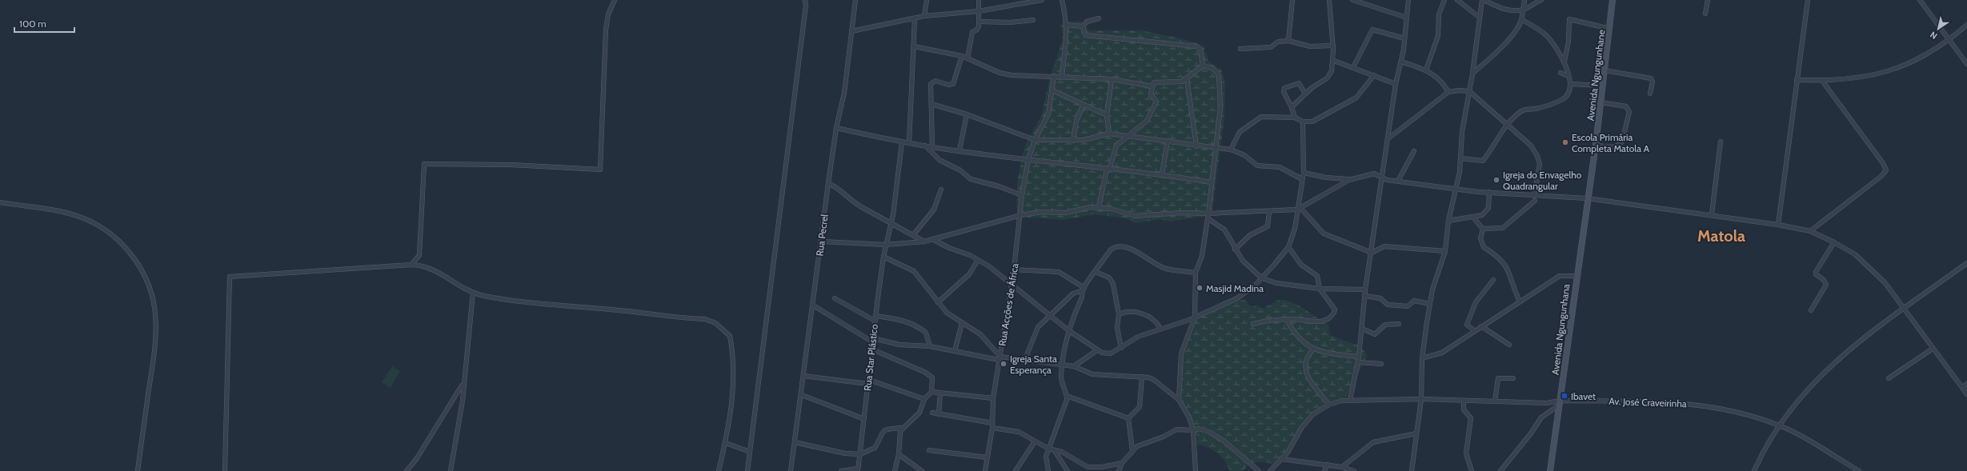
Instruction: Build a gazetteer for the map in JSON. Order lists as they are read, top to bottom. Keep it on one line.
{"streets":{"street":["Avenida Ngungunhane","Rua Pecrel","Rua Acções de África","Avenida Ngungunhana","Rua Star Plástico","Av. José Craveirinha"]},"crossings":[["Avenida Ngungunhane","Avenida Ngungunhana"],["Avenida Ngungunhana","Av. José Craveirinha"]],"districts":["Matola"],"places":{"other":["Escola Primária Completa Matola A","Igreja do Envagelho Quadrangular","Masjid Madina","Igreja Santa Esperança"],"transit":["Ibavet"]},"scale_bar":"100 m","north":"bottom left"}
